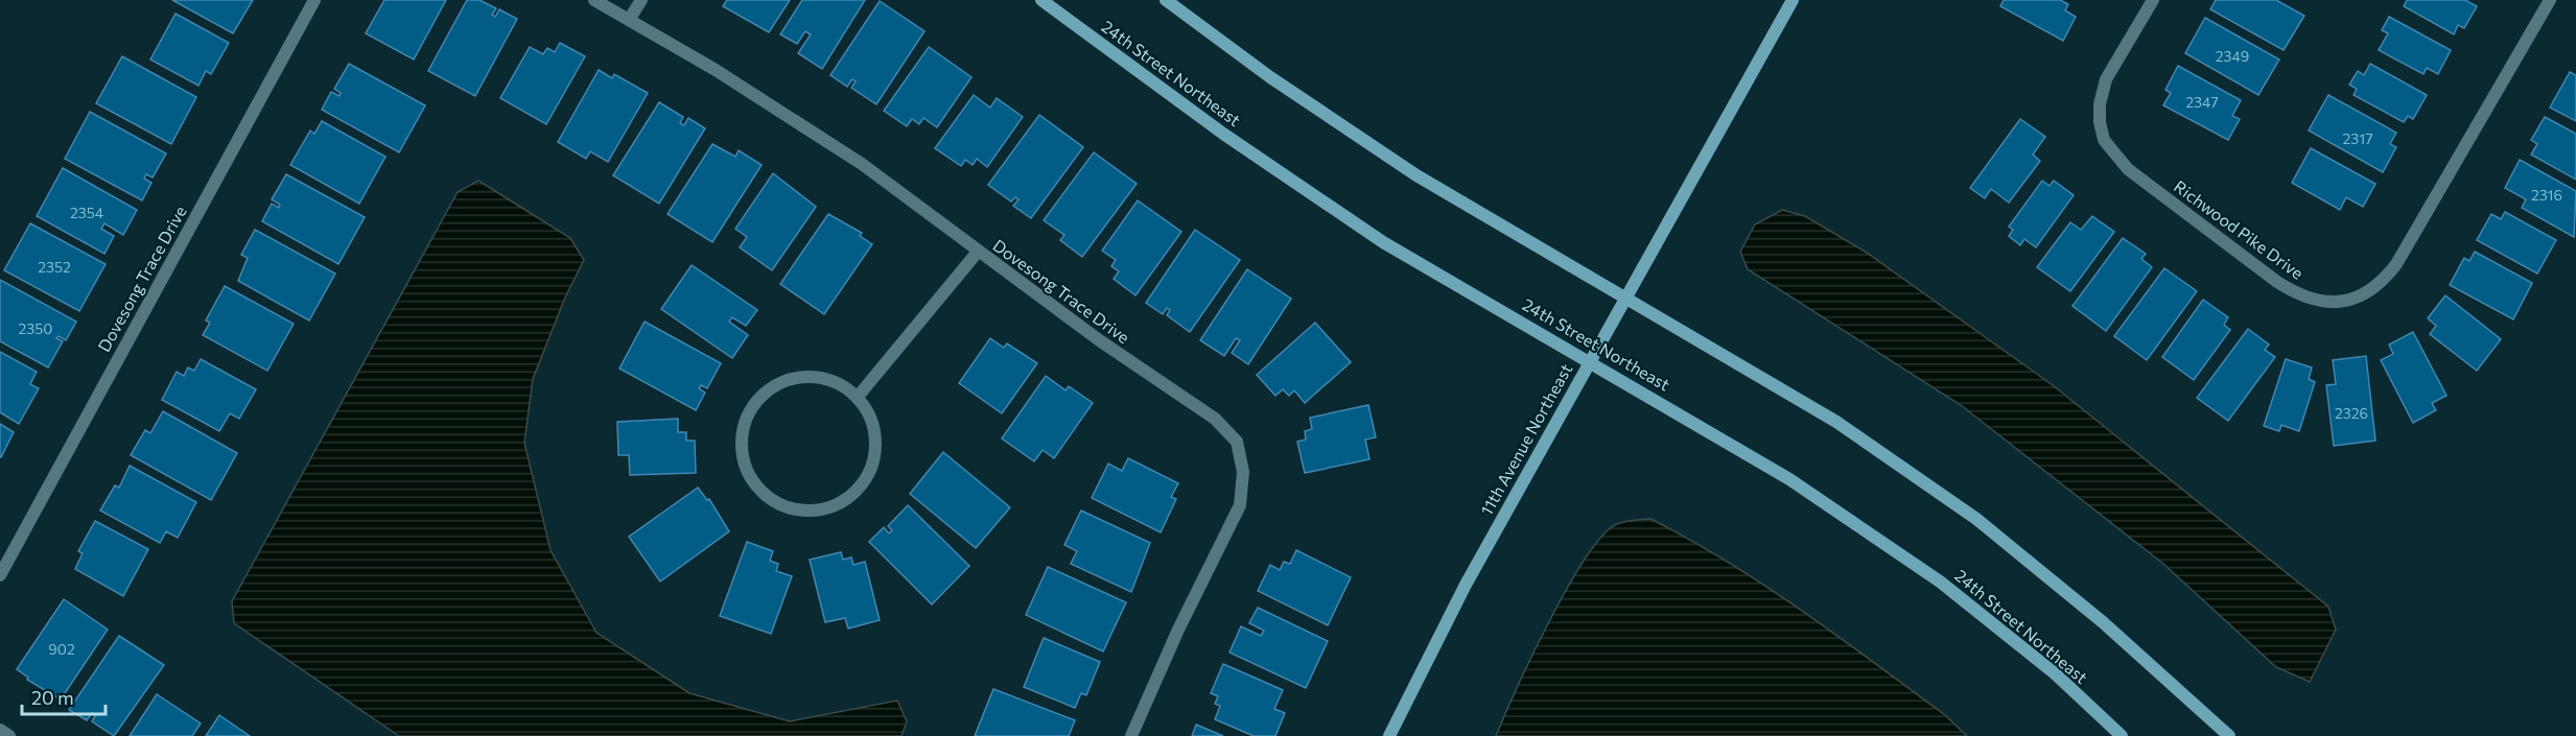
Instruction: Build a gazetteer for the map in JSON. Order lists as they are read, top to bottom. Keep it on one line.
{"streets":{"street":["24th Street Northeast","Richwood Pike Drive","Dovesong Trace Drive","11th Avenue Northeast"]},"crossings":[["24th Street Northeast","11th Avenue Northeast"]],"house_numbers":["2349","2347","2317","2316","2354","2352","2350","2326","902"],"scale_bar":"20 m"}
